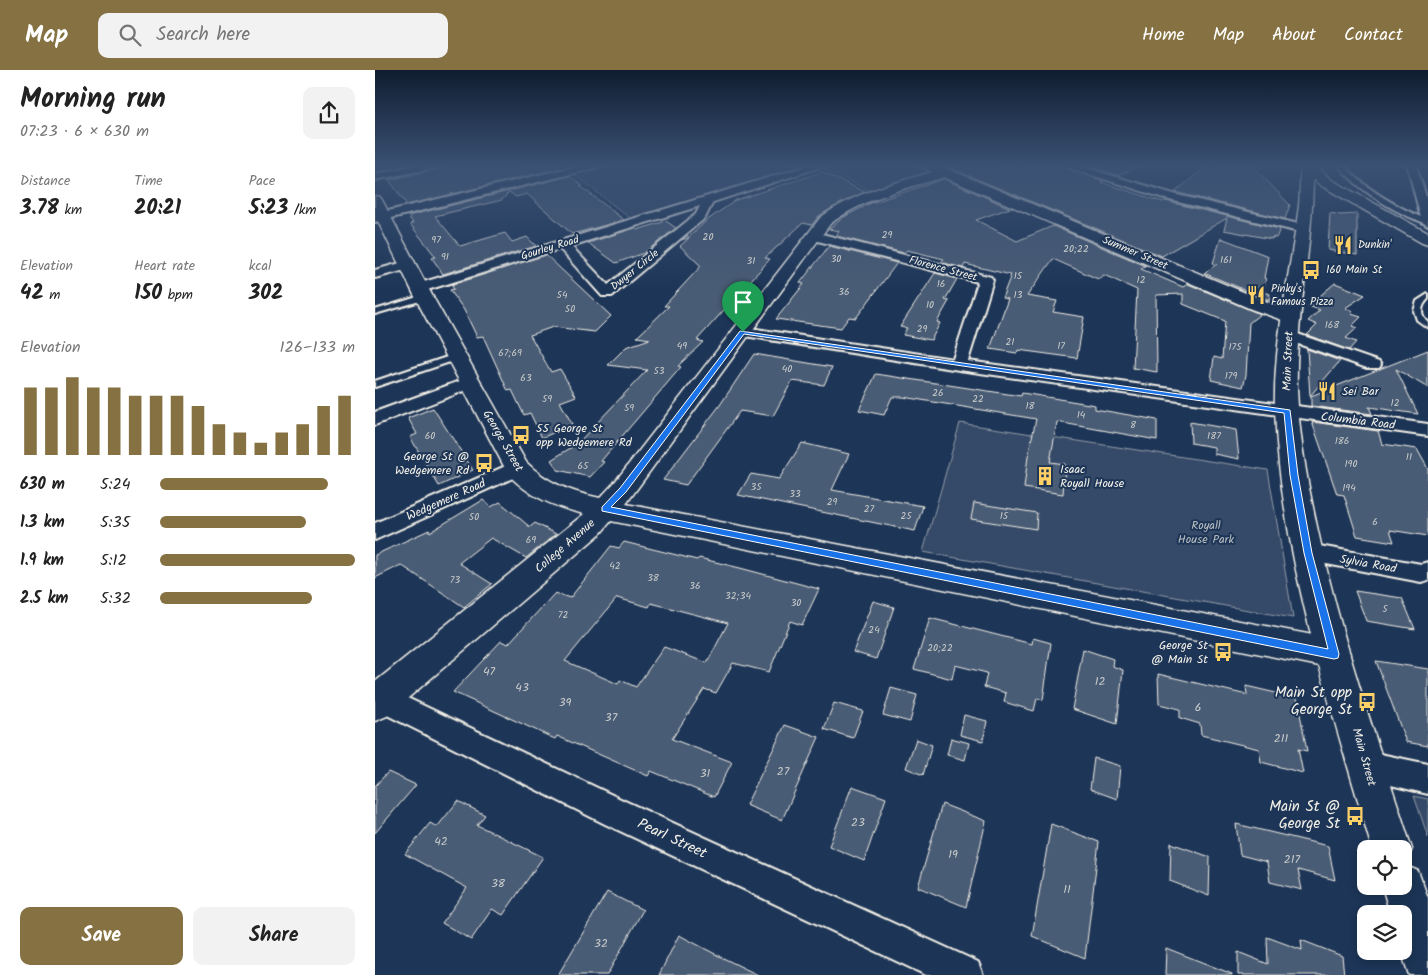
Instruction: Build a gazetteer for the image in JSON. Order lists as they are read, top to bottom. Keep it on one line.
{"streets":{"street":["Gourley Road","Summer Street","Florence Street","Dwyer Circle","Main Street","Columbia Road","George Street","Wedgemere Road","College Avenue","Sylvia Road","Pearl Street"]},"crossings":[["Gourley Road","Dwyer Circle"],["Gourley Road","George Street"],["Summer Street","Main Street"],["Florence Street","Columbia Road"],["Florence Street","College Avenue"],["Main Street","Columbia Road"],["Main Street","George Street"],["Main Street","Sylvia Road"],["Columbia Road","College Avenue"],["George Street","Wedgemere Road"],["George Street","College Avenue"],["College Avenue","Pearl Street"]],"parks":["Royall House Park"],"places":{"restaurant":["Dunkin'","Pinky's Famous Pizza","Sei Bar"],"bus stop":["160 Main St","55 George St opp Wedgemere Rd","George St @ Wedgemere Rd","George St @ Main St","Main St opp George St","Main St @ George St"],"building":["Isaac Royall House"]},"house_numbers":["29","20","97","20;22","91","30","161","31","15","12","16","36","54","13","10","50","168","29","21","49","17","175","67;69","40","53","179","63","26","59","22","12","18","59","14","8","60","187","186","11","190","65","35","194","33","29","27","25","15","50","6","69","42","38","73","36","32;34","30","5","72","24","20;22","47","12","43","39","6","37","211","27","31","23","42","19","217","38","11","32"],"page":{"header":"Map","search":"Search here","nav":["Home","Map","About","Contact"],"heading":["Morning run","07:23 · 6 × 630 m"],"stats":[["Distance","3.78 km"],["Time","20:21"],["Pace","5:23 /km"],["Elevation","42 m"],["Heart rate","150 bpm"],["kcal","302"]],"chart":["Elevation","126–133 m"],"list":[{"name":"630 m","note":"5:24"},{"name":"1.3 km","note":"5:35"},{"name":"1.9 km","note":"5:12"},{"name":"2.5 km","note":"5:32"}],"buttons":["Save","Share"]}}
